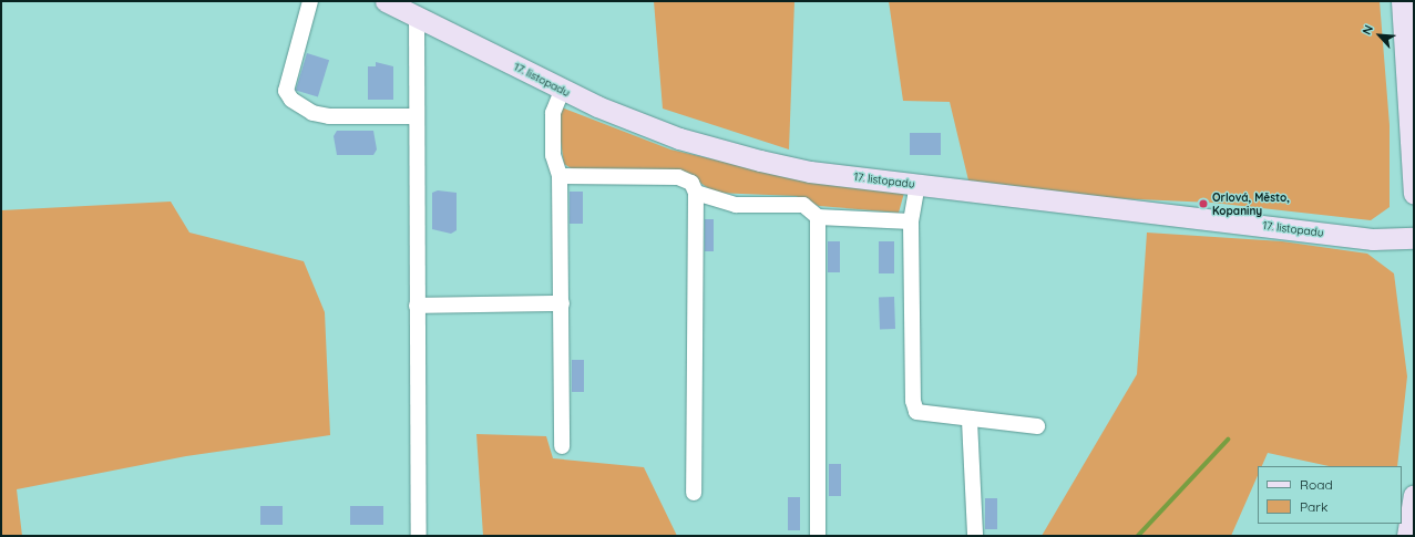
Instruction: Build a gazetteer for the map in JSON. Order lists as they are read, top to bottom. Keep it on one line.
{"streets":{"main road":["17. listopadu"]},"places":["Orlová, Město, Kopaniny"],"legend":["Road","Park"],"north":"top left"}
